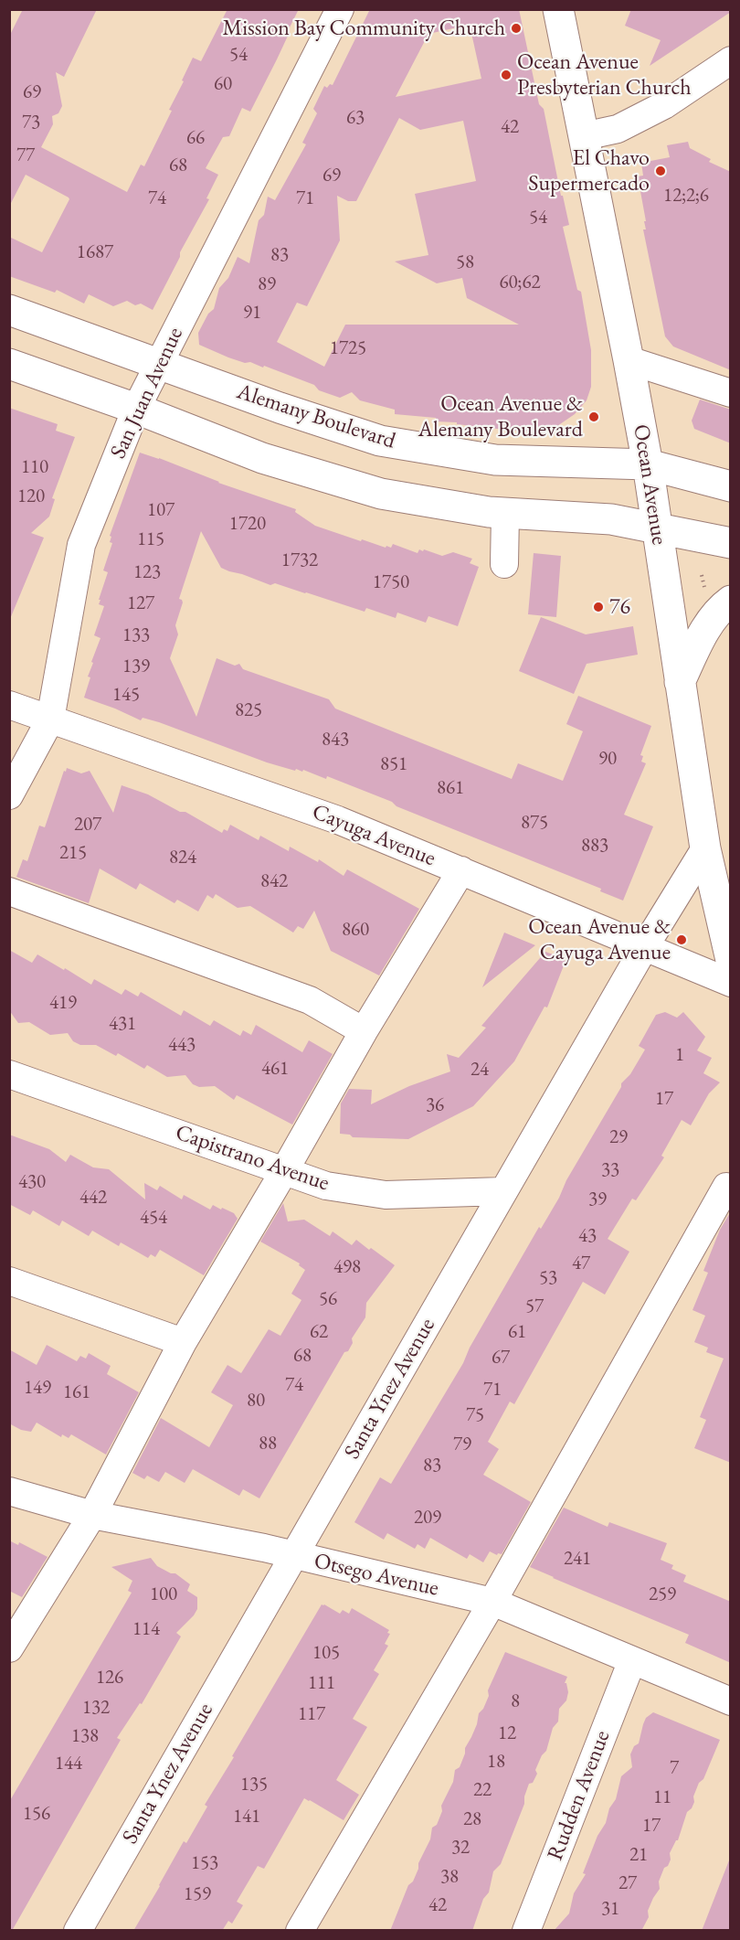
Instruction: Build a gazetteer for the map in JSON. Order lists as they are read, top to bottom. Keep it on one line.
{"streets":{"main road":["Alemany Boulevard","Ocean Avenue"],"street":["San Juan Avenue","Cayuga Avenue","Capistrano Avenue","Santa Ynez Avenue","Otsego Avenue","Rudden Avenue"]},"crossings":[["San Juan Avenue","Alemany Boulevard"],["San Juan Avenue","Cayuga Avenue"],["Alemany Boulevard","Ocean Avenue"],["Ocean Avenue","Santa Ynez Avenue"],["Cayuga Avenue","Santa Ynez Avenue"],["Capistrano Avenue","Santa Ynez Avenue"],["Santa Ynez Avenue","Otsego Avenue"],["Otsego Avenue","Rudden Avenue"]],"places":["Mission Bay Community Church","Ocean Avenue Presbyterian Church","El Chavo Supermercado","Ocean Avenue & Alemany Boulevard","76","Ocean Avenue & Cayuga Avenue"],"house_numbers":["54","60","69","63","73","42","66","77","68","69","12;2;6","74","71","54","1687","83","58","60;62","89","91","1725","110","120","107","1720","115","1732","123","1750","127","133","139","145","825","843","90","851","861","875","207","883","215","824","842","860","419","431","443","1","461","24","17","36","29","33","430","442","39","454","43","47","498","53","56","57","62","61","68","67","74","149","71","161","80","75","88","79","83","209","241","100","259","114","105","126","111","8","132","117","12","138","18","144","7","135","22","11","156","141","28","17","32","21","153","38","27","159","42","31"]}
